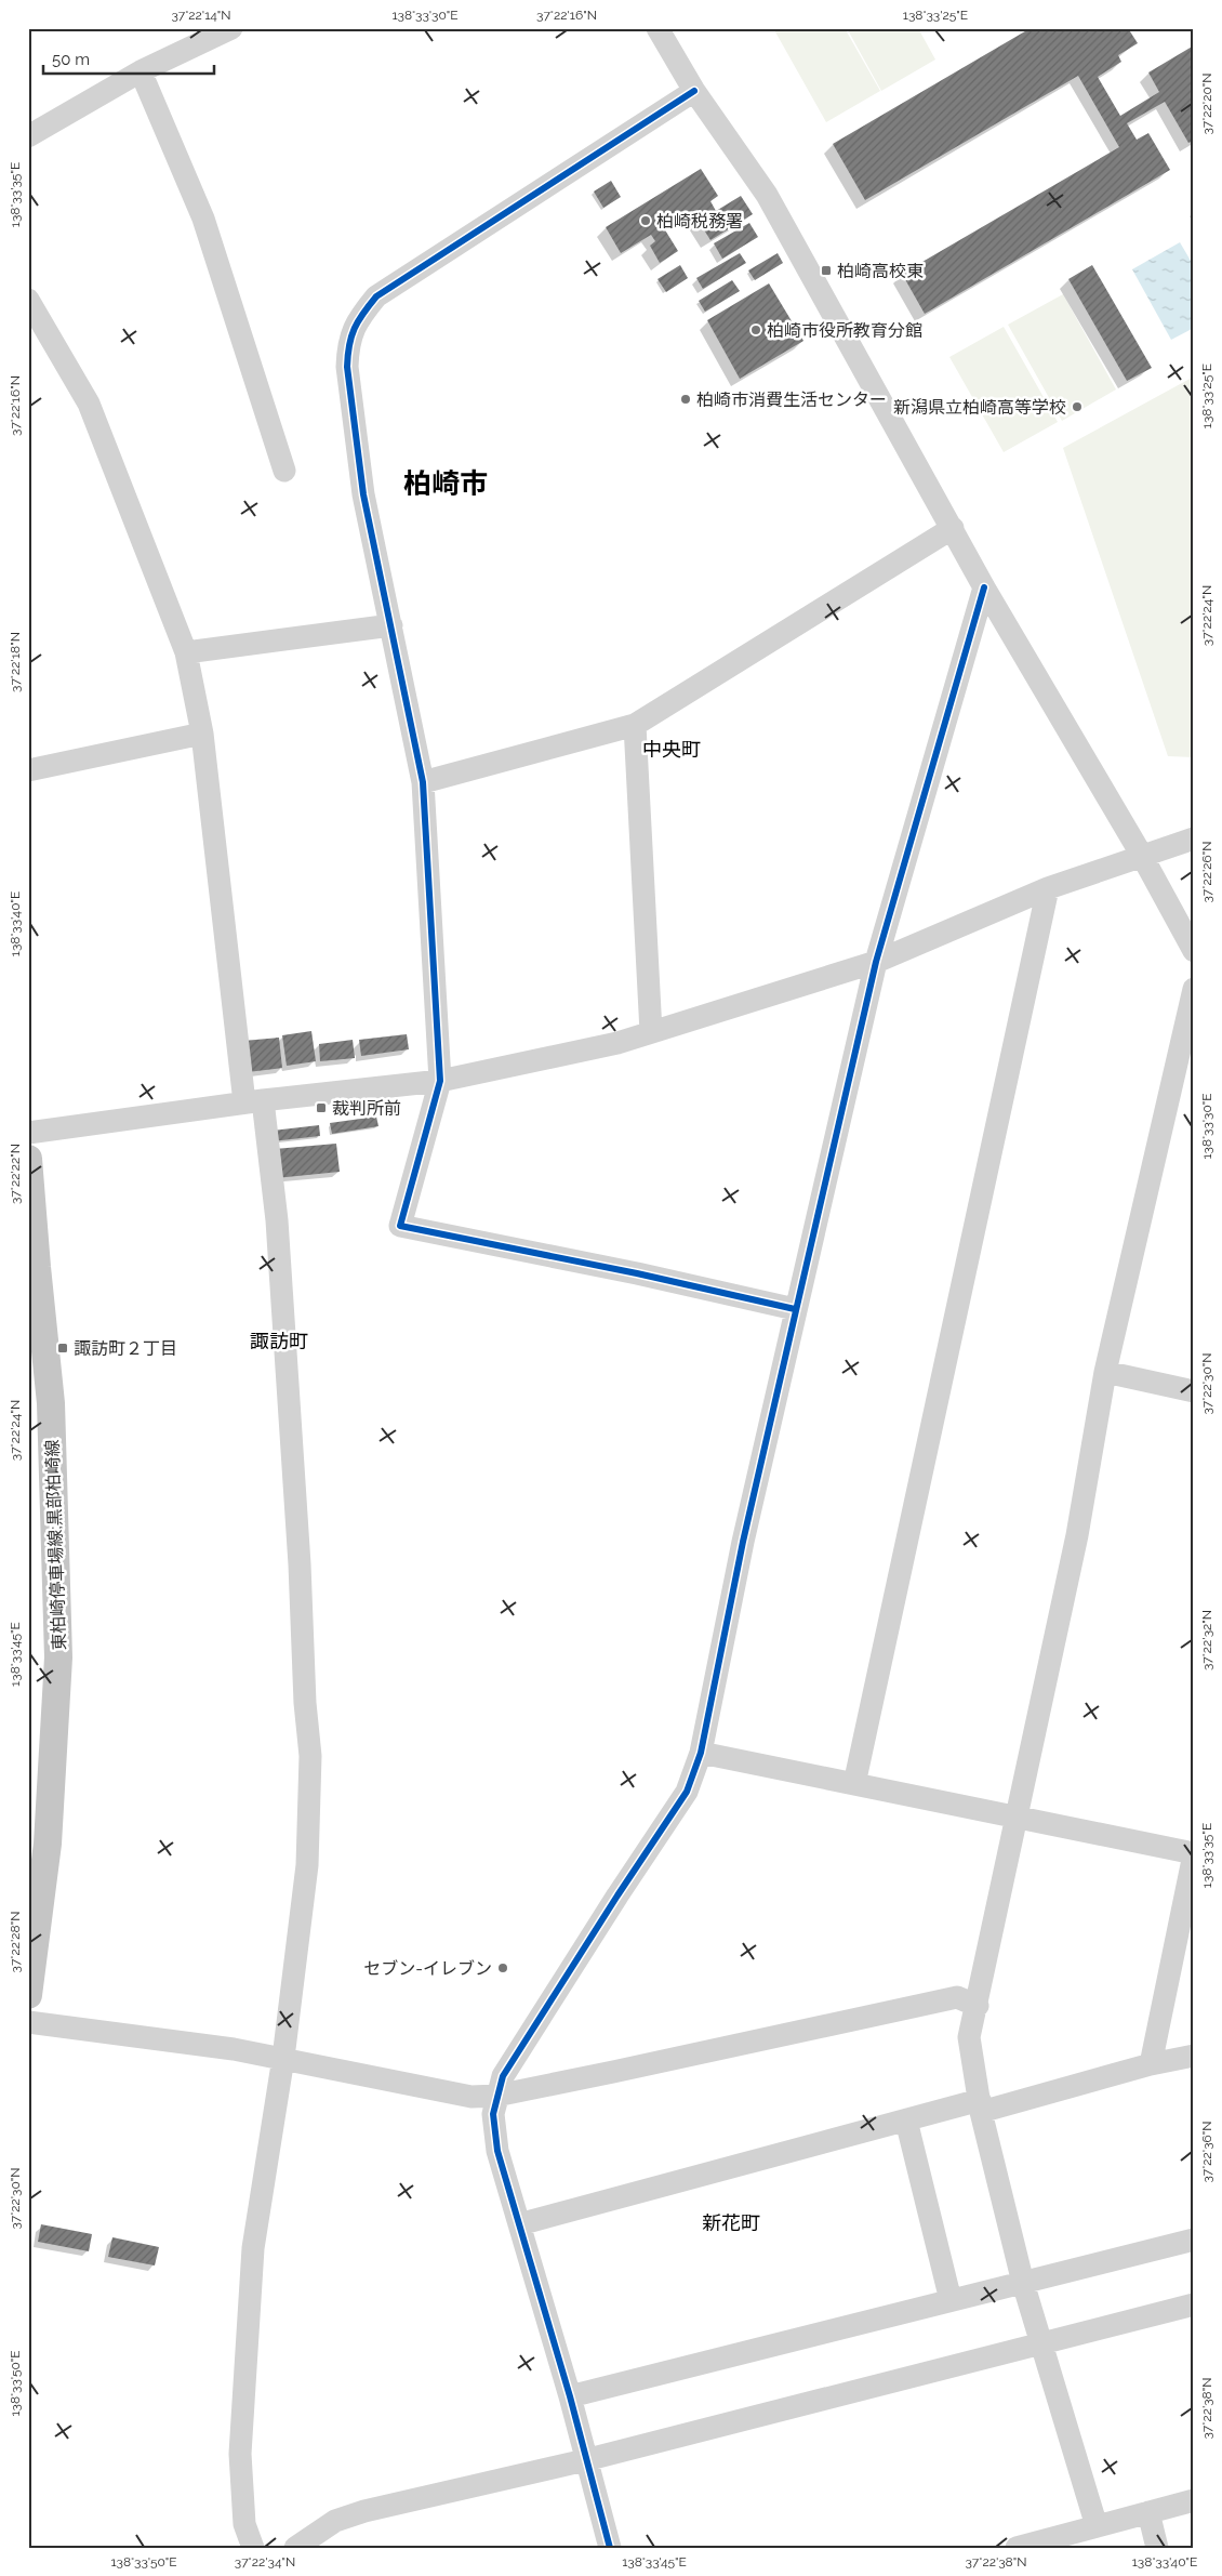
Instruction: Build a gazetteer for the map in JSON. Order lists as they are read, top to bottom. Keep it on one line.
{"streets":{"main road":["東柏崎停車場線;黒部柏崎線"]},"districts":["柏崎市","中央町","諏訪町","新花町"],"places":{"other":["柏崎税務署","柏崎市役所教育分館","柏崎市消費生活センター","新潟県立柏崎高等学校","セブン-イレブン"],"transit":["柏崎高校東","裁判所前","諏訪町２丁目"]},"scale_bar":"50 m","coordinates":["37°22'14\"N","138°33'30\"E","37°22'16\"N","138°33'25\"E","37°22'20\"N","138°33'35\"E","37°22'24\"N","37°22'18\"N","37°22'26\"N","138°33'40\"E","37°22'22\"N","37°22'30\"N","37°22'32\"N","138°33'45\"E","37°22'28\"N","37°22'36\"N","138°33'50\"E","37°22'38\"N","37°22'34\"N"]}
